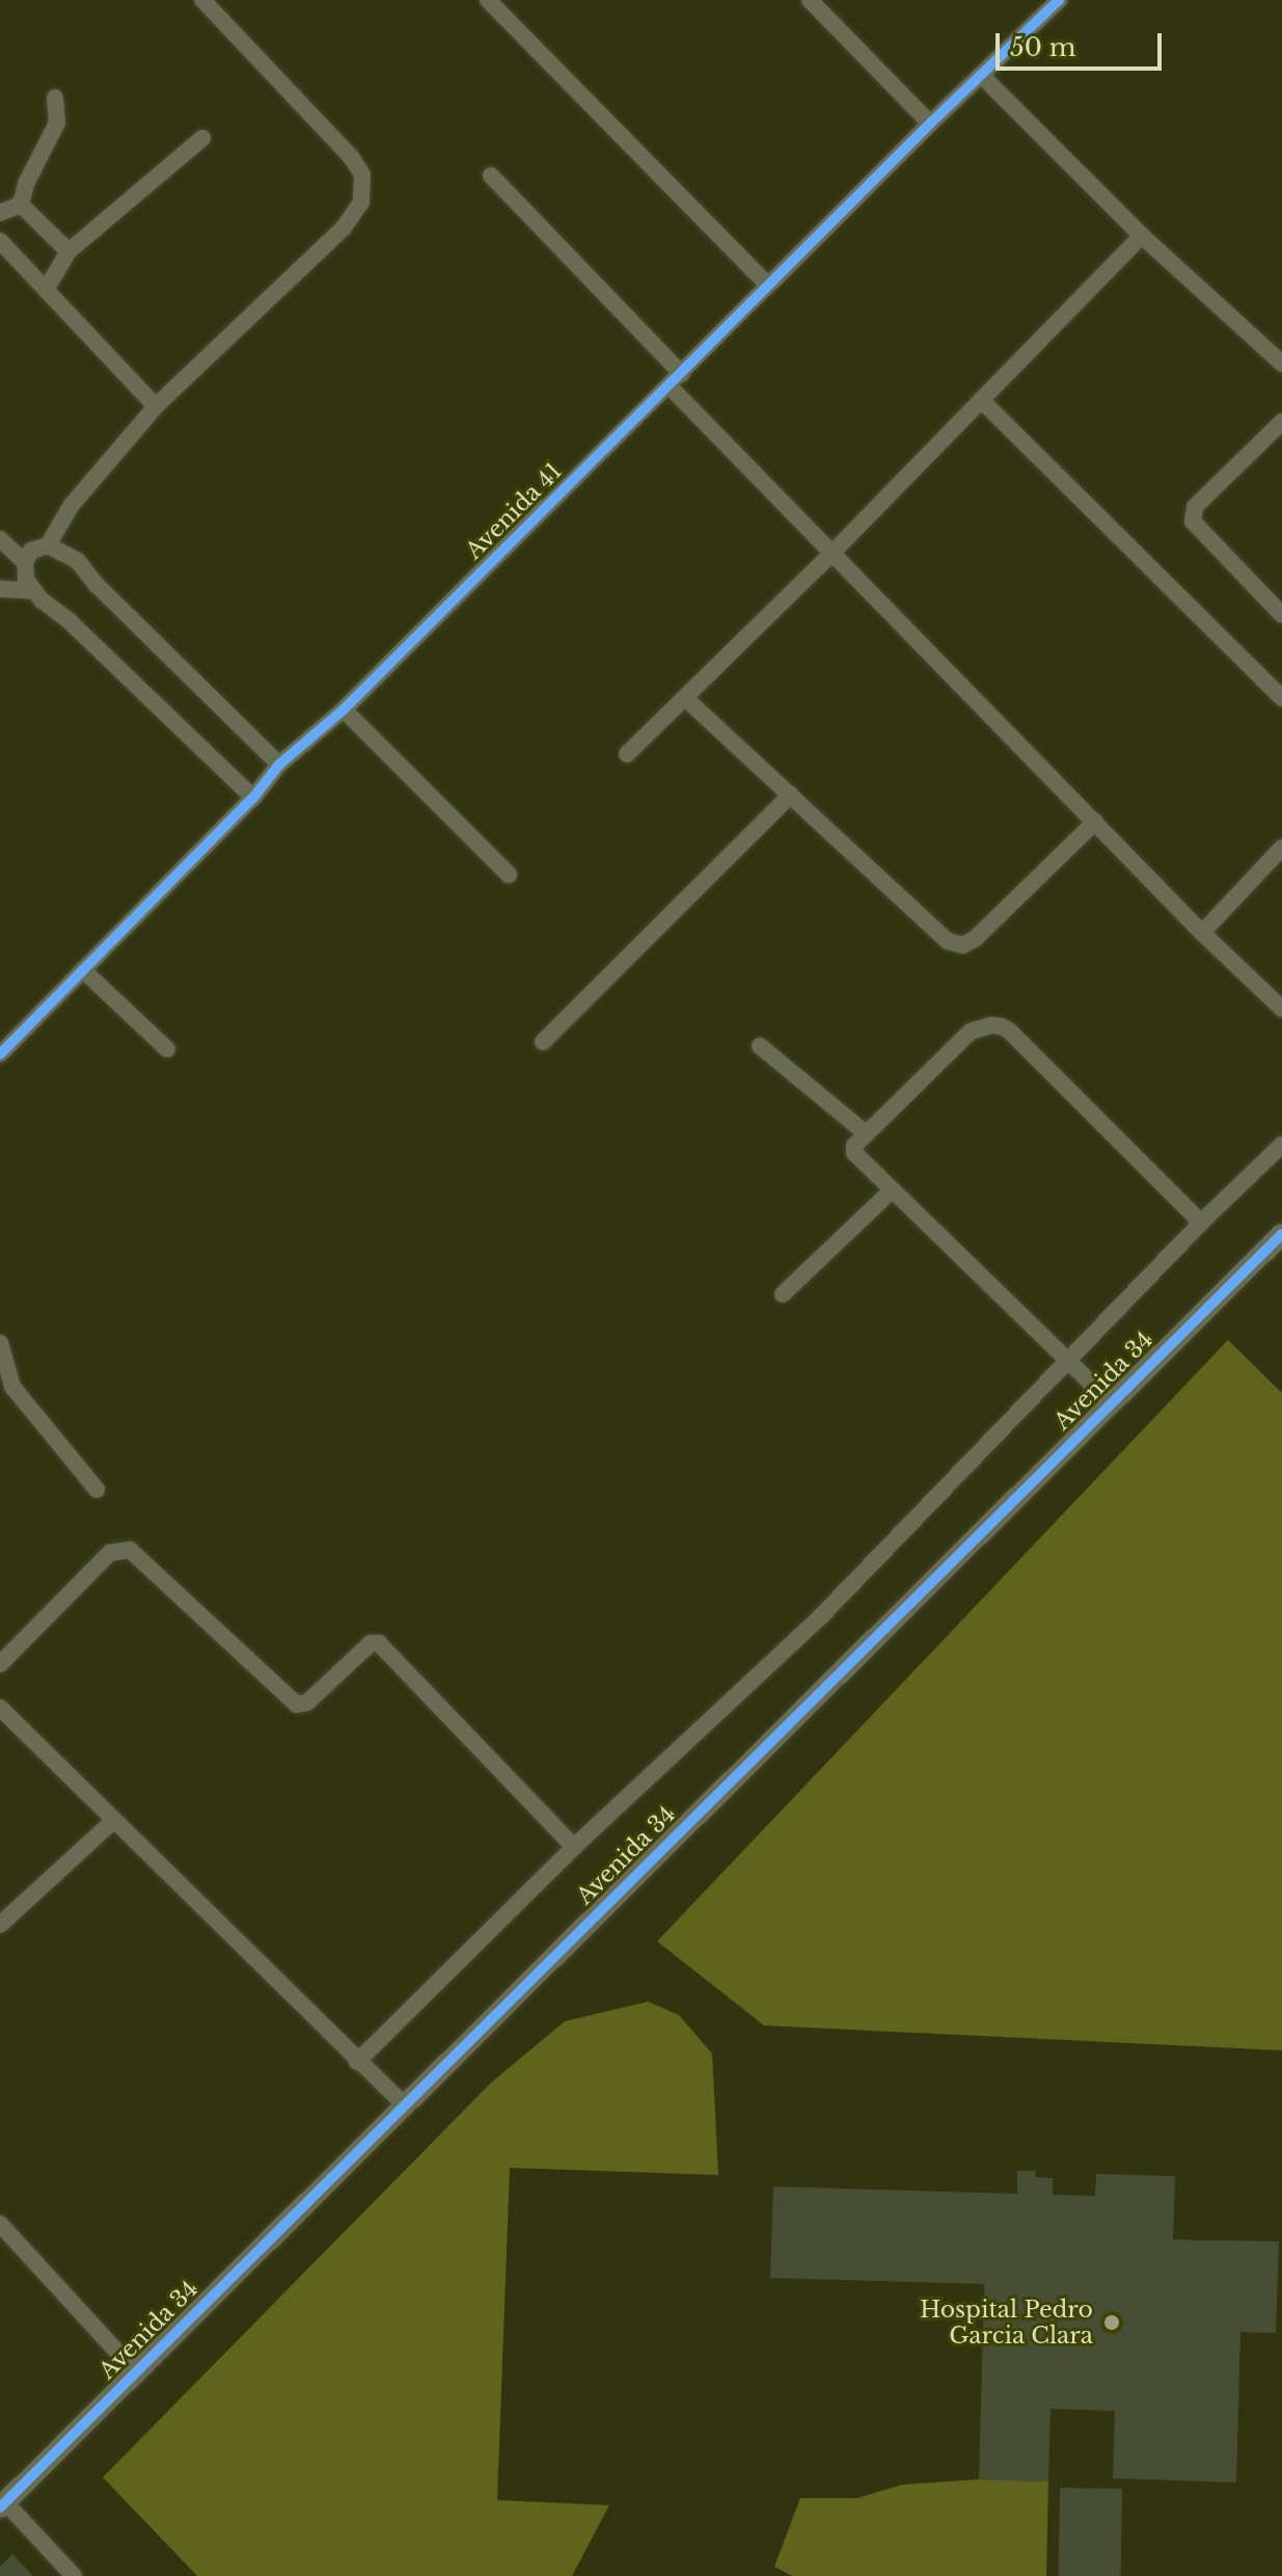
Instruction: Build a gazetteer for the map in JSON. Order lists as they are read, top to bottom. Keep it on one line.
{"streets":{"street":["Avenida 41","Avenida 34"]},"places":["Hospital Pedro Garcia Clara"],"scale_bar":"50 m"}
